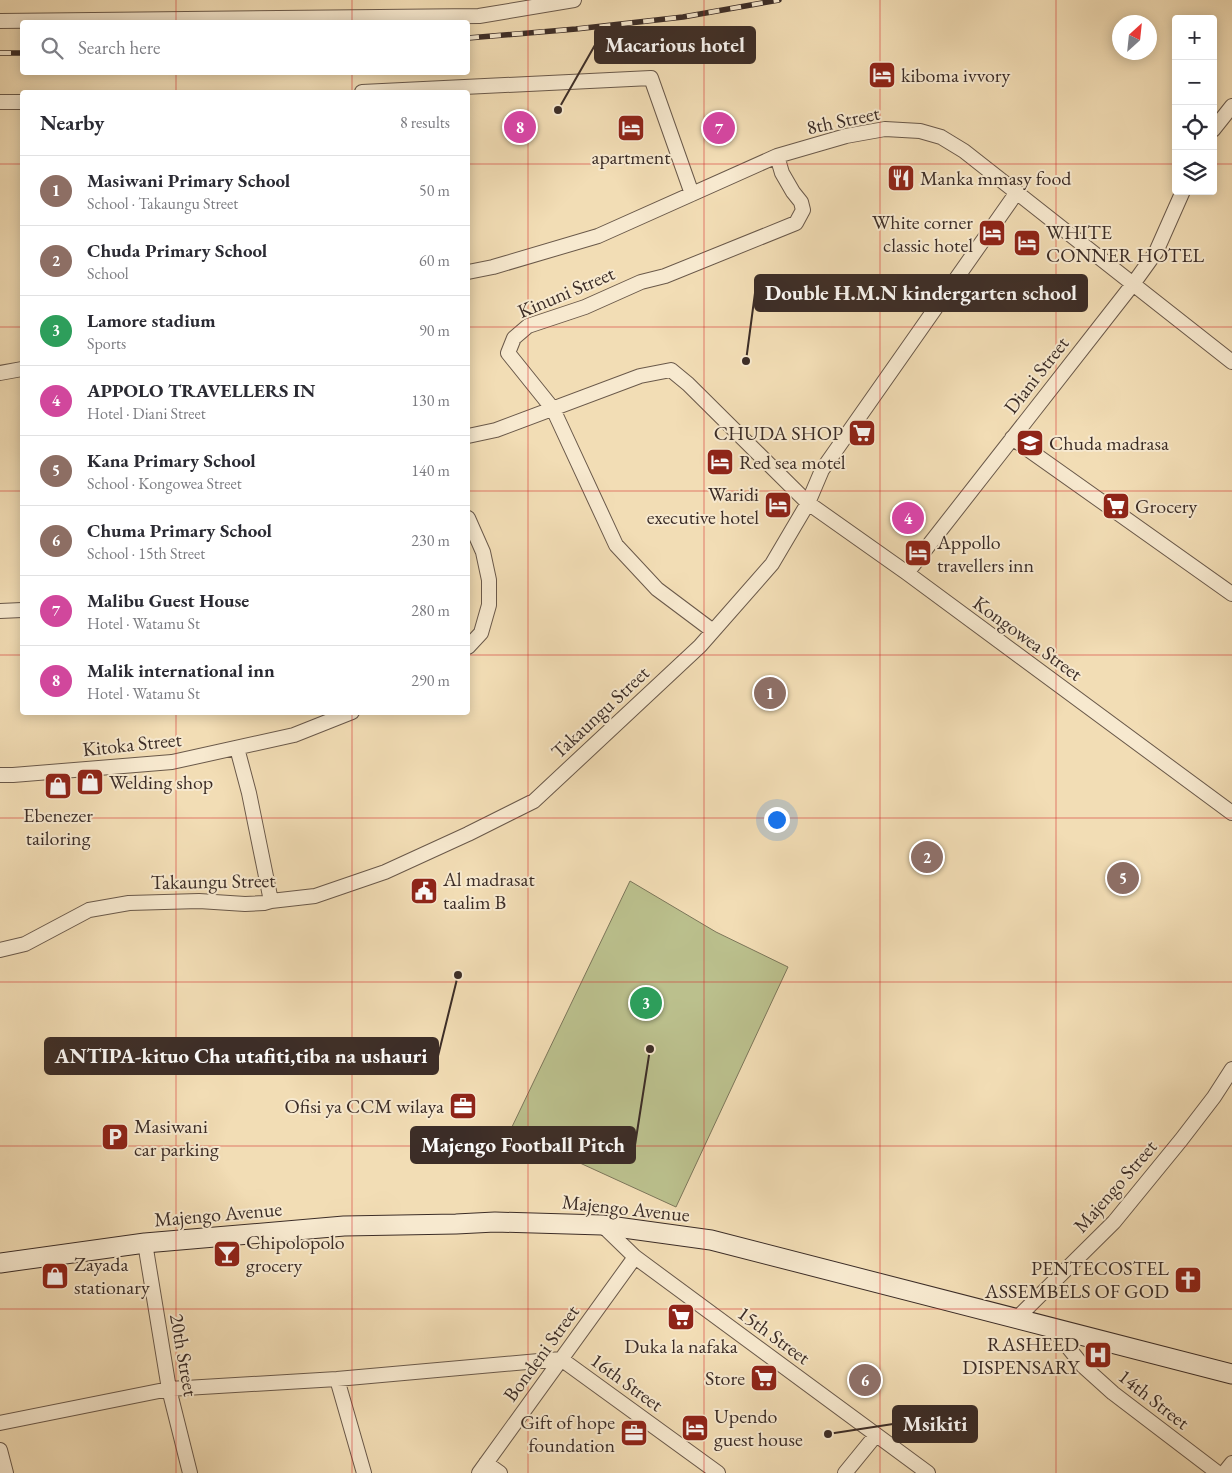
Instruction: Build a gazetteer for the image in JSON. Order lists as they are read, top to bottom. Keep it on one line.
{"streets":{"street":["8th Street","Kinuni Street","Diani Street","Kongowea Street","Takaungu Street","Kitoka Street","Majengo Street","Majengo Avenue","15th Street","Bondeni Street","20th Street","16th Street","14th Street"]},"crossings":[["8th Street","Kinuni Street"],["8th Street","Diani Street"],["8th Street","Takaungu Street"],["Kinuni Street","Kongowea Street"],["Kinuni Street","Takaungu Street"],["Diani Street","Kongowea Street"],["Kongowea Street","Takaungu Street"],["Majengo Street","Majengo Avenue"],["Majengo Avenue","15th Street"],["Majengo Avenue","20th Street"],["Majengo Avenue","14th Street"],["15th Street","Bondeni Street"],["Bondeni Street","16th Street"]],"places":{"hotel":["kiboma ivvory","apartment","White corner classic hotel","WHITE CONNER HOTEL","Red sea motel","Waridi executive hotel","Appollo travellers inn","Upendo guest house"],"other":["Macarious hotel","Double H.M.N kindergarten school","ANTIPA-kituo Cha utafiti,tiba na ushauri","Majengo Football Pitch","Msikiti"],"restaurant":["Manka mmasy food"],"supermarket":["CHUDA SHOP","Grocery","Duka la nafaka","Store"],"school or university":["Chuda madrasa"],"shop":["Welding shop","Ebenezer tailoring","Zayada stationary"],"public building":["Al madrasat taalim B"],"office":["Ofisi ya CCM wilaya","Gift of hope foundation"],"parking":["Masiwani car parking"],"bar":["Chipolopolo grocery"],"church":["PENTECOSTEL ASSEMBELS OF GOD"],"hospital":["RASHEED DISPENSARY"]},"north":"top right","page":{"map_buttons":["+","−"],"search":"Search here","heading":["Nearby","8 results"],"pins":["8","7","4","1","2","5","3","6"],"list":[{"mark":"1","name":"Masiwani Primary School","note":"School · Takaungu Street","value":"50 m"},{"mark":"2","name":"Chuda Primary School","note":"School","value":"60 m"},{"mark":"3","name":"Lamore stadium","note":"Sports","value":"90 m"},{"mark":"4","name":"APPOLO TRAVELLERS IN","note":"Hotel · Diani Street","value":"130 m"},{"mark":"5","name":"Kana Primary School","note":"School · Kongowea Street","value":"140 m"},{"mark":"6","name":"Chuma Primary School","note":"School · 15th Street","value":"230 m"},{"mark":"7","name":"Malibu Guest House","note":"Hotel · Watamu St","value":"280 m"},{"mark":"8","name":"Malik international inn","note":"Hotel · Watamu St","value":"290 m"}]}}
